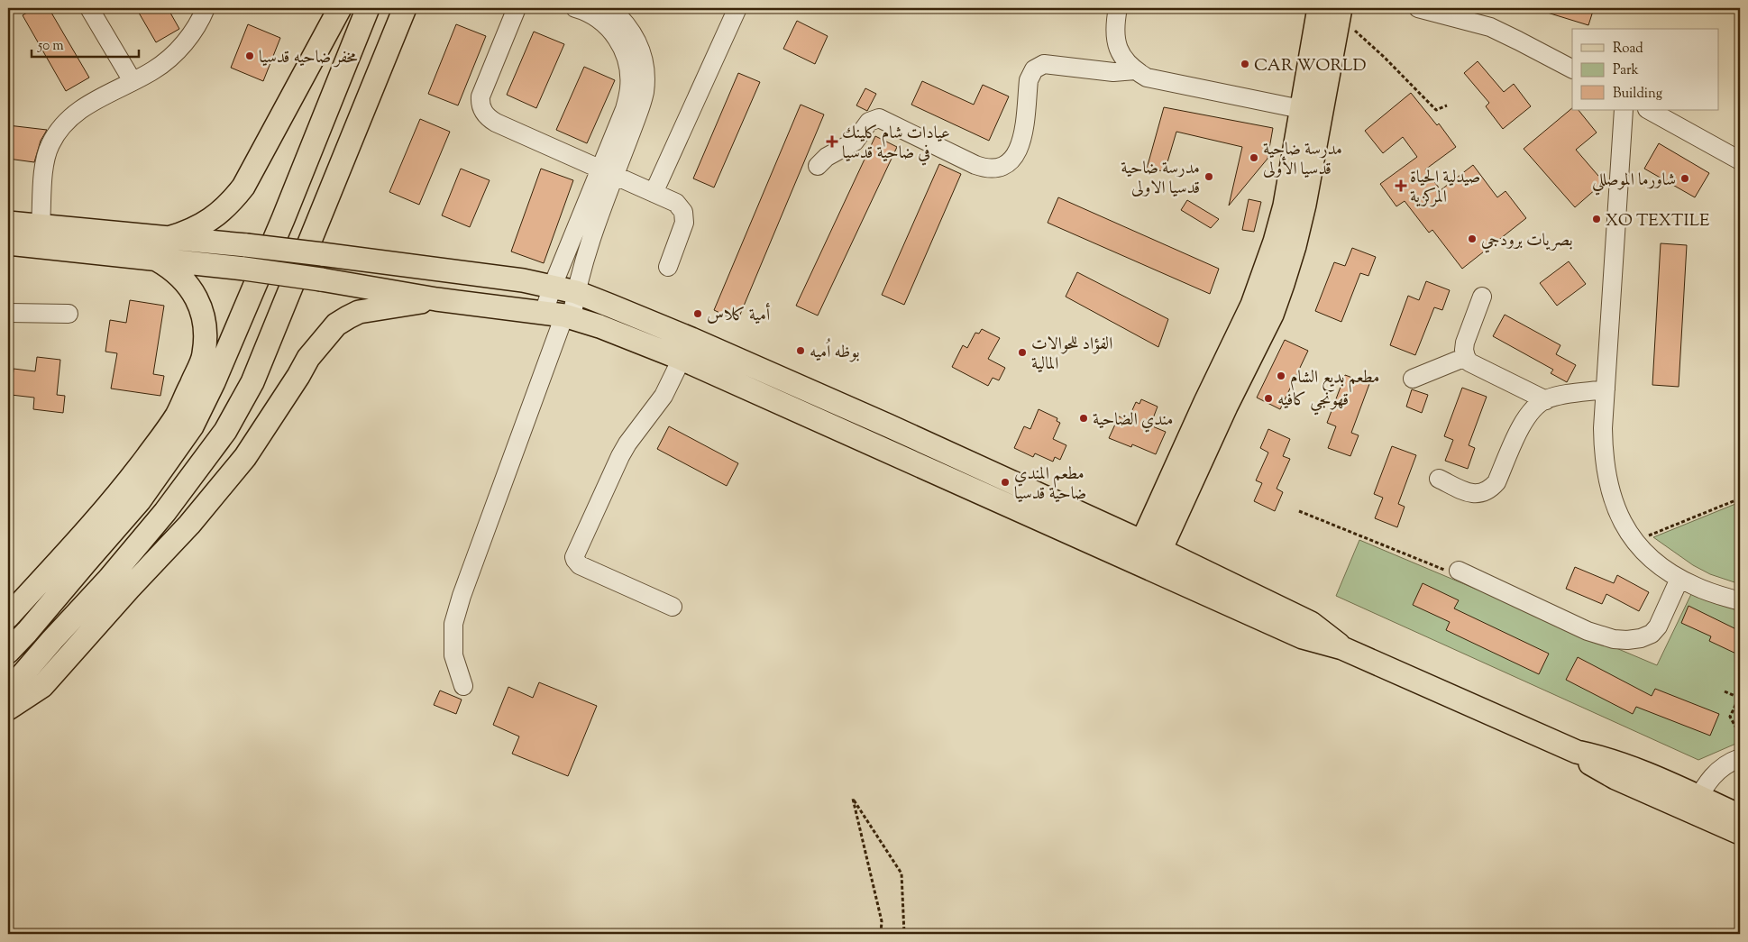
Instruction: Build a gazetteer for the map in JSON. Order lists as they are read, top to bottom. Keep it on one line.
{"places":{"other":["مخفر ضاحيه قدسيا","CAR WORLD","مدرسة ضاحية قدسيا الأولى","مدرسة ضاحية قدسيا الاولى","شاورما الموصللي","XO TEXTILE","بصريات برودجي","أمية كلاس","بوظه اُميه","الفؤاد للحوالات المالية","مطعم بديع الشام","قهونجي كافيه","مندي الضاحية","مطعم المندي ضاحية قدسيا"],"health":["عيادات شام كلينك في ضاحية قدسيا","صيدلية الحياة المركزية"]},"legend":["Road","Park","Building"],"scale_bar":"50 m"}
